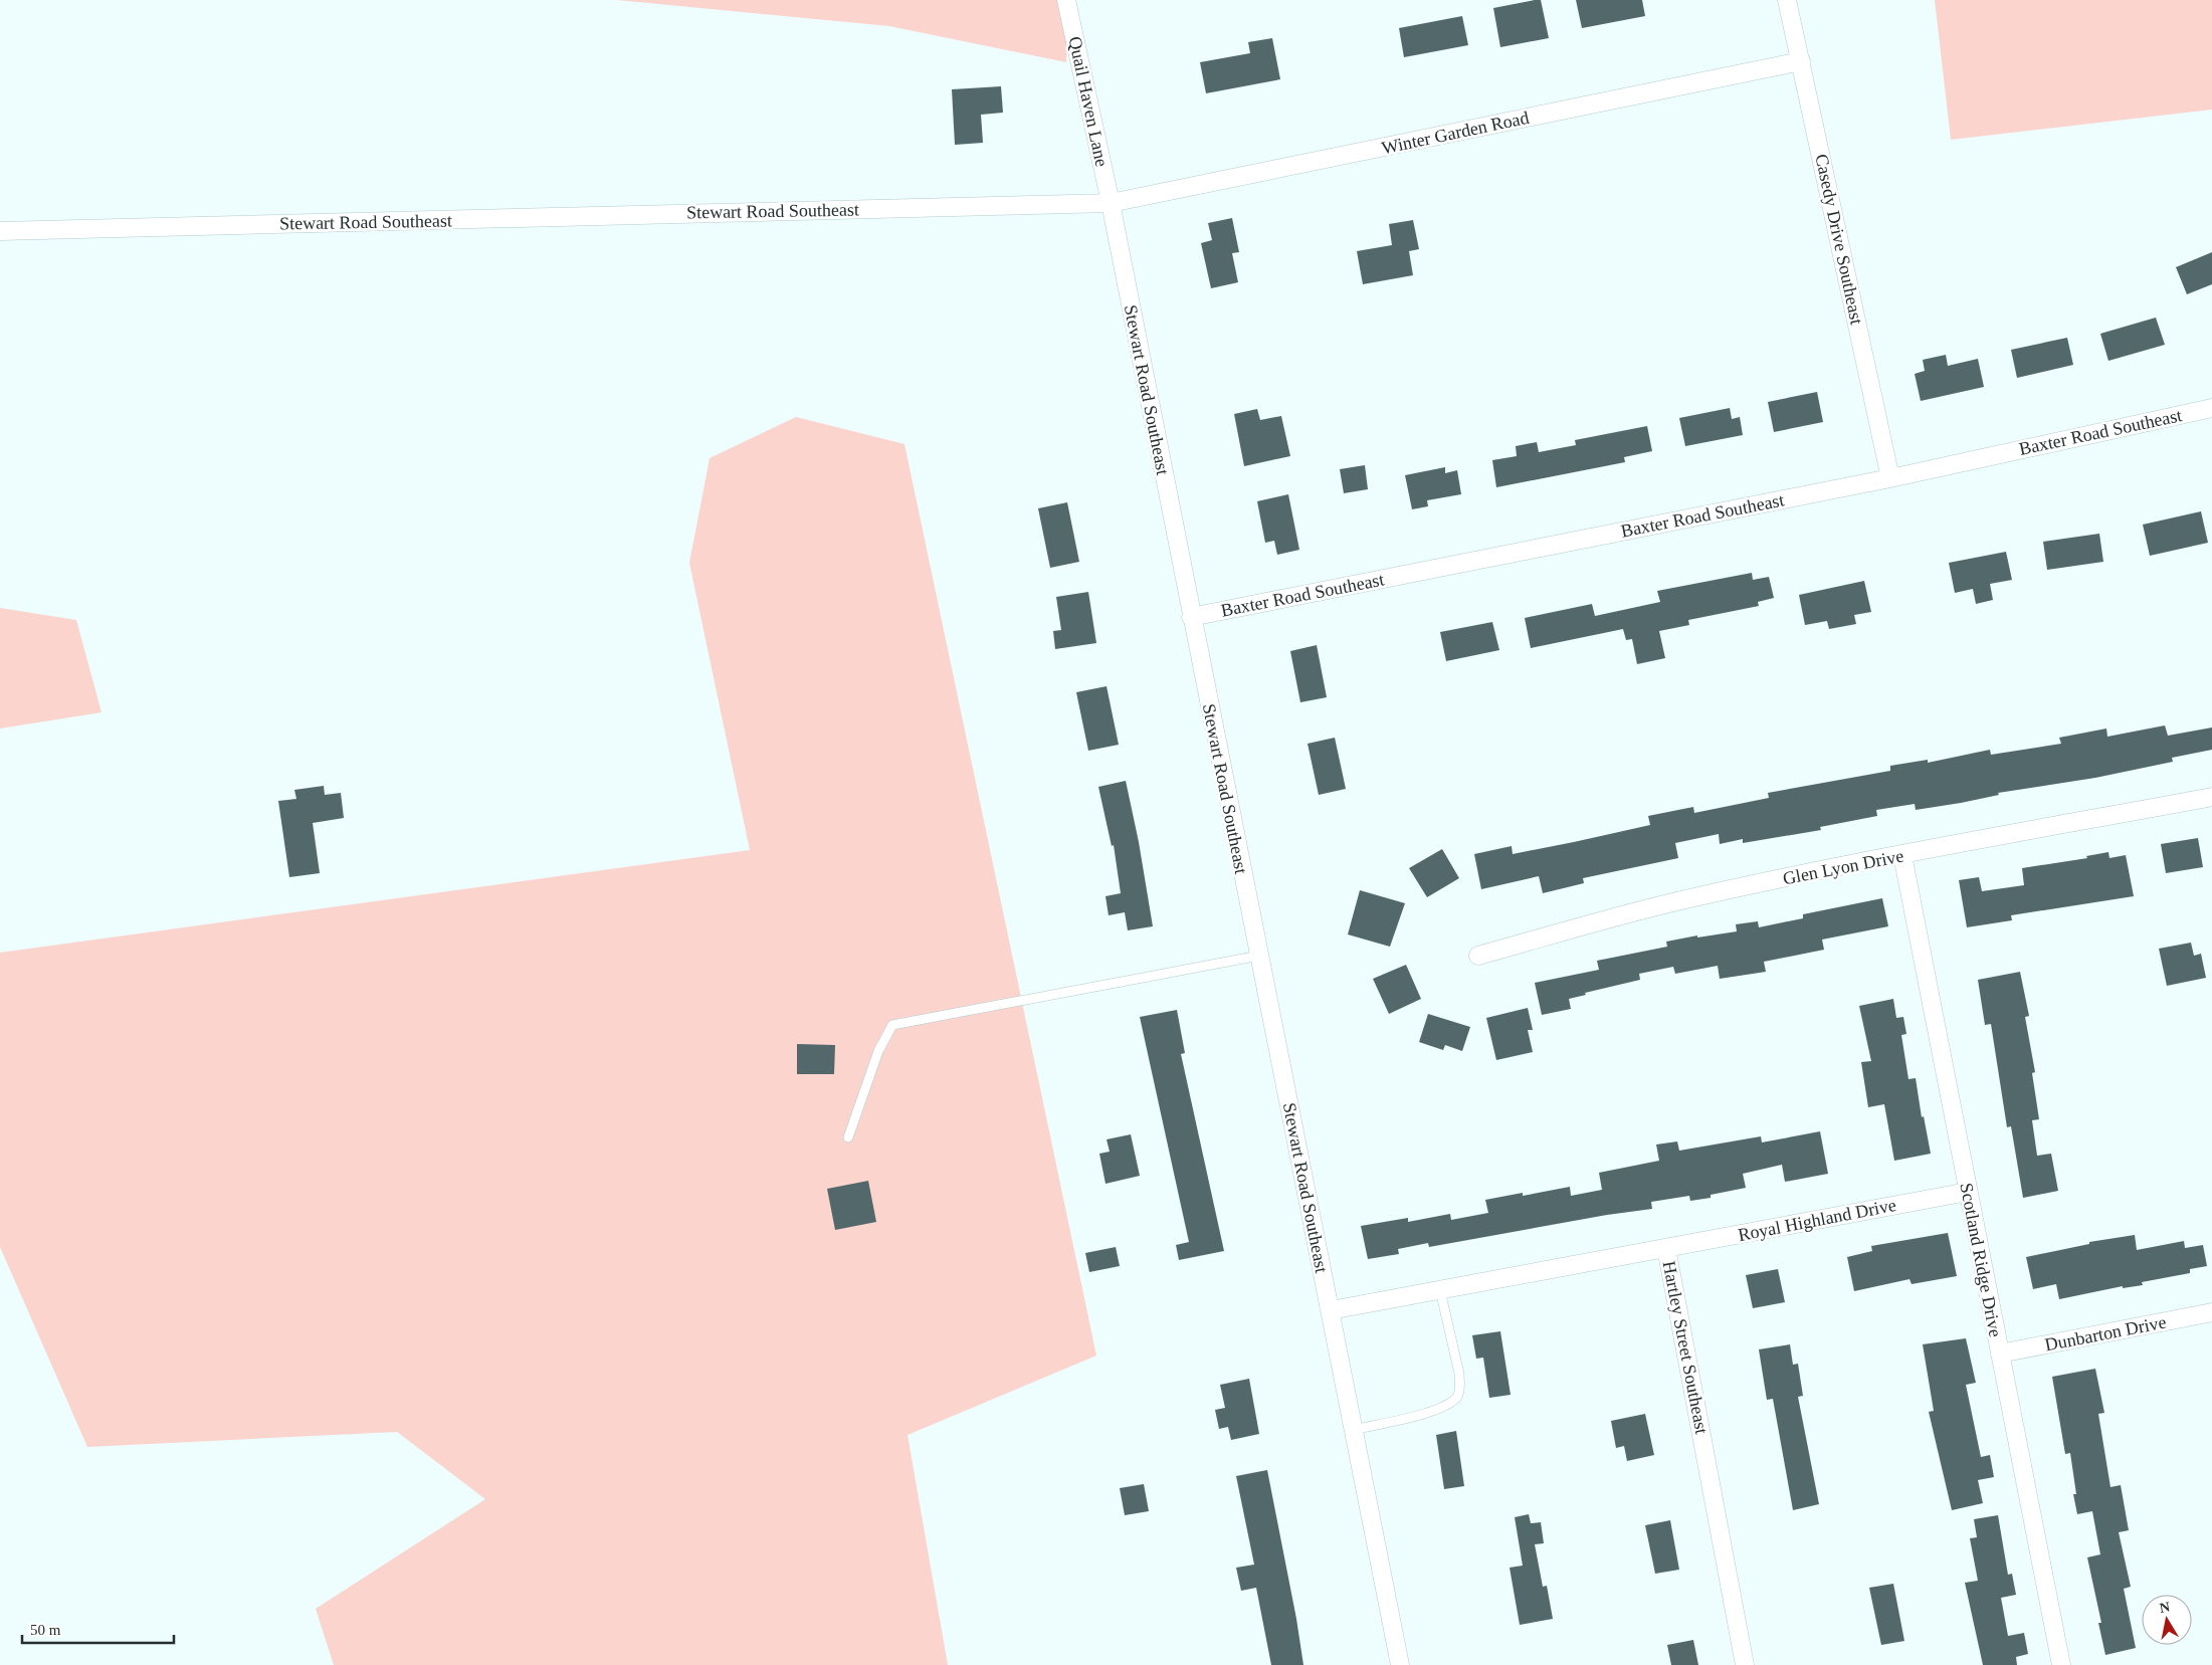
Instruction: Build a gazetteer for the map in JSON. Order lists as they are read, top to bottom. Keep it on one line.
{"streets":{"street":["Quail Haven Lane","Winter Garden Road","Stewart Road Southeast","Casedy Drive Southeast","Baxter Road Southeast","Glen Lyon Drive","Royal Highland Drive","Scotland Ridge Drive","Dunbarton Drive","Hartley Street Southeast"]},"crossings":[["Quail Haven Lane","Winter Garden Road"],["Quail Haven Lane","Stewart Road Southeast"],["Winter Garden Road","Stewart Road Southeast"],["Winter Garden Road","Casedy Drive Southeast"],["Stewart Road Southeast","Baxter Road Southeast"],["Stewart Road Southeast","Hartley Street Southeast"],["Casedy Drive Southeast","Baxter Road Southeast"],["Glen Lyon Drive","Scotland Ridge Drive"],["Royal Highland Drive","Scotland Ridge Drive"],["Royal Highland Drive","Hartley Street Southeast"],["Scotland Ridge Drive","Dunbarton Drive"]],"scale_bar":"50 m","north":"top"}
